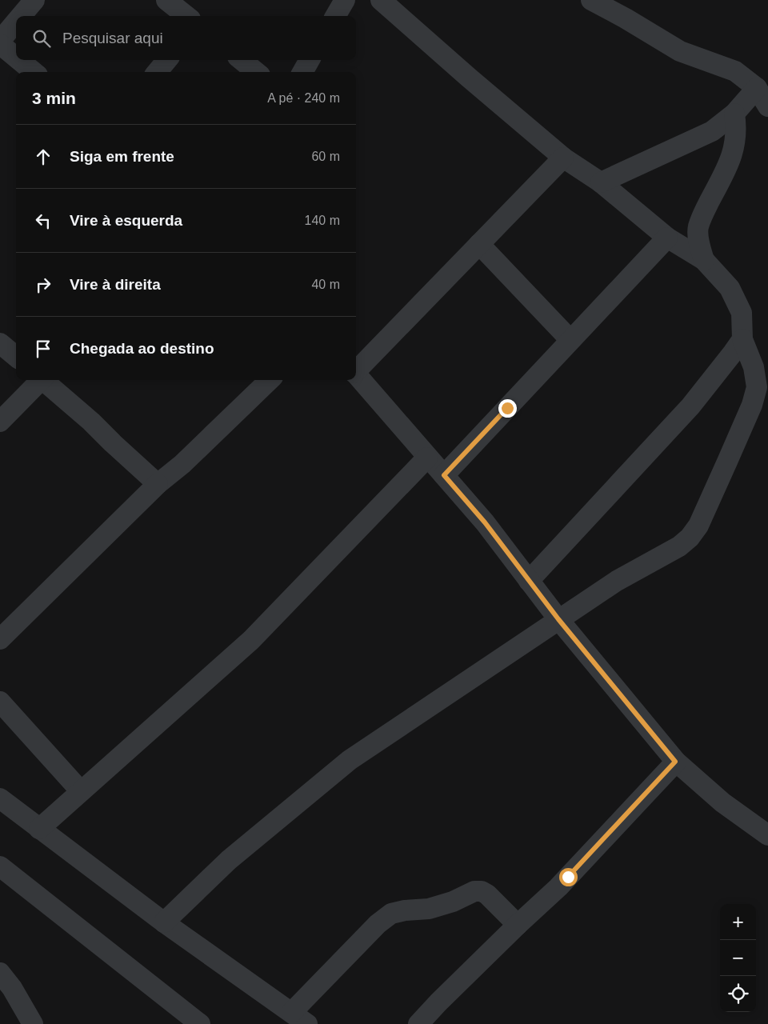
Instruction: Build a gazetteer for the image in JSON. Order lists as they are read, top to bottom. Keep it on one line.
{"page":{"search":"Pesquisar aqui","heading":["3 min","A pé · 240 m"],"list":[["Siga em frente","60 m"],["Vire à esquerda","140 m"],["Vire à direita","40 m"],"Chegada ao destino"],"map_buttons":["+","−"]}}
